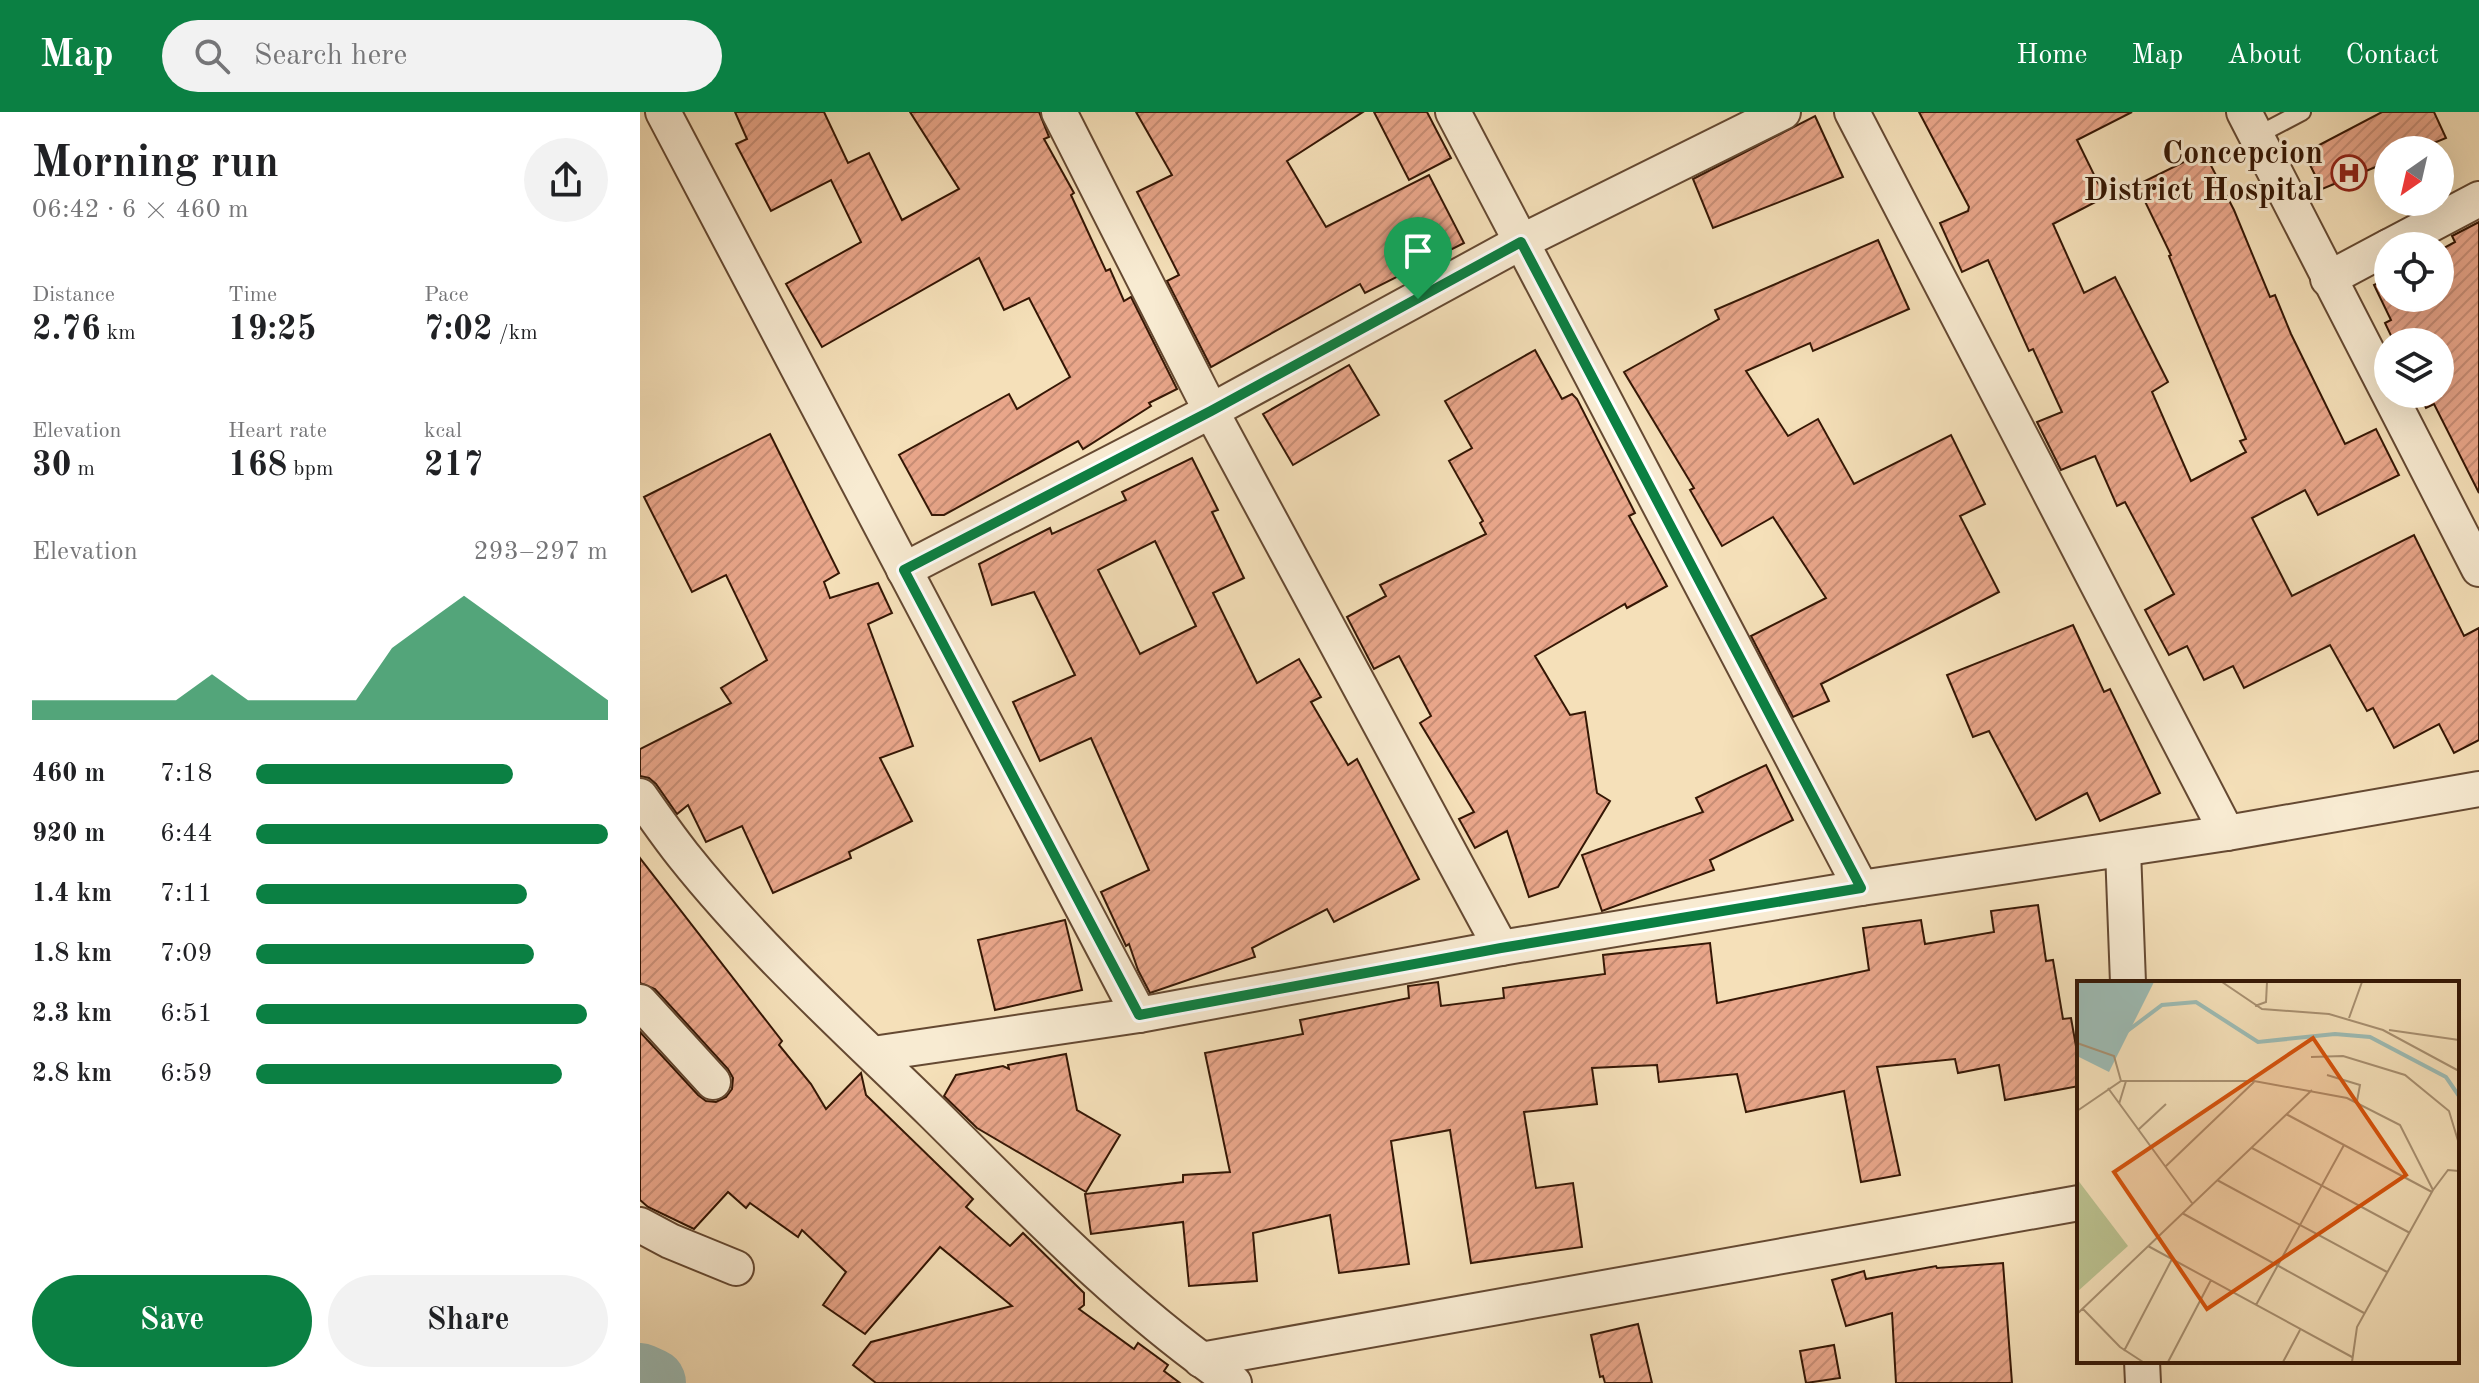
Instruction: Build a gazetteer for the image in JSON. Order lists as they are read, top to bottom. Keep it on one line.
{"places":{"hospital":["Concepcion District Hospital"]},"north":"bottom left","page":{"header":"Map","search":"Search here","nav":["Home","Map","About","Contact"],"heading":["Morning run","06:42 · 6 × 460 m"],"stats":[["Distance","2.76 km"],["Time","19:25"],["Pace","7:02 /km"],["Elevation","30 m"],["Heart rate","168 bpm"],["kcal","217"]],"chart":["Elevation","293–297 m"],"list":[{"name":"460 m","note":"7:18"},{"name":"920 m","note":"6:44"},{"name":"1.4 km","note":"7:11"},{"name":"1.8 km","note":"7:09"},{"name":"2.3 km","note":"6:51"},{"name":"2.8 km","note":"6:59"}],"buttons":["Save","Share"]}}
